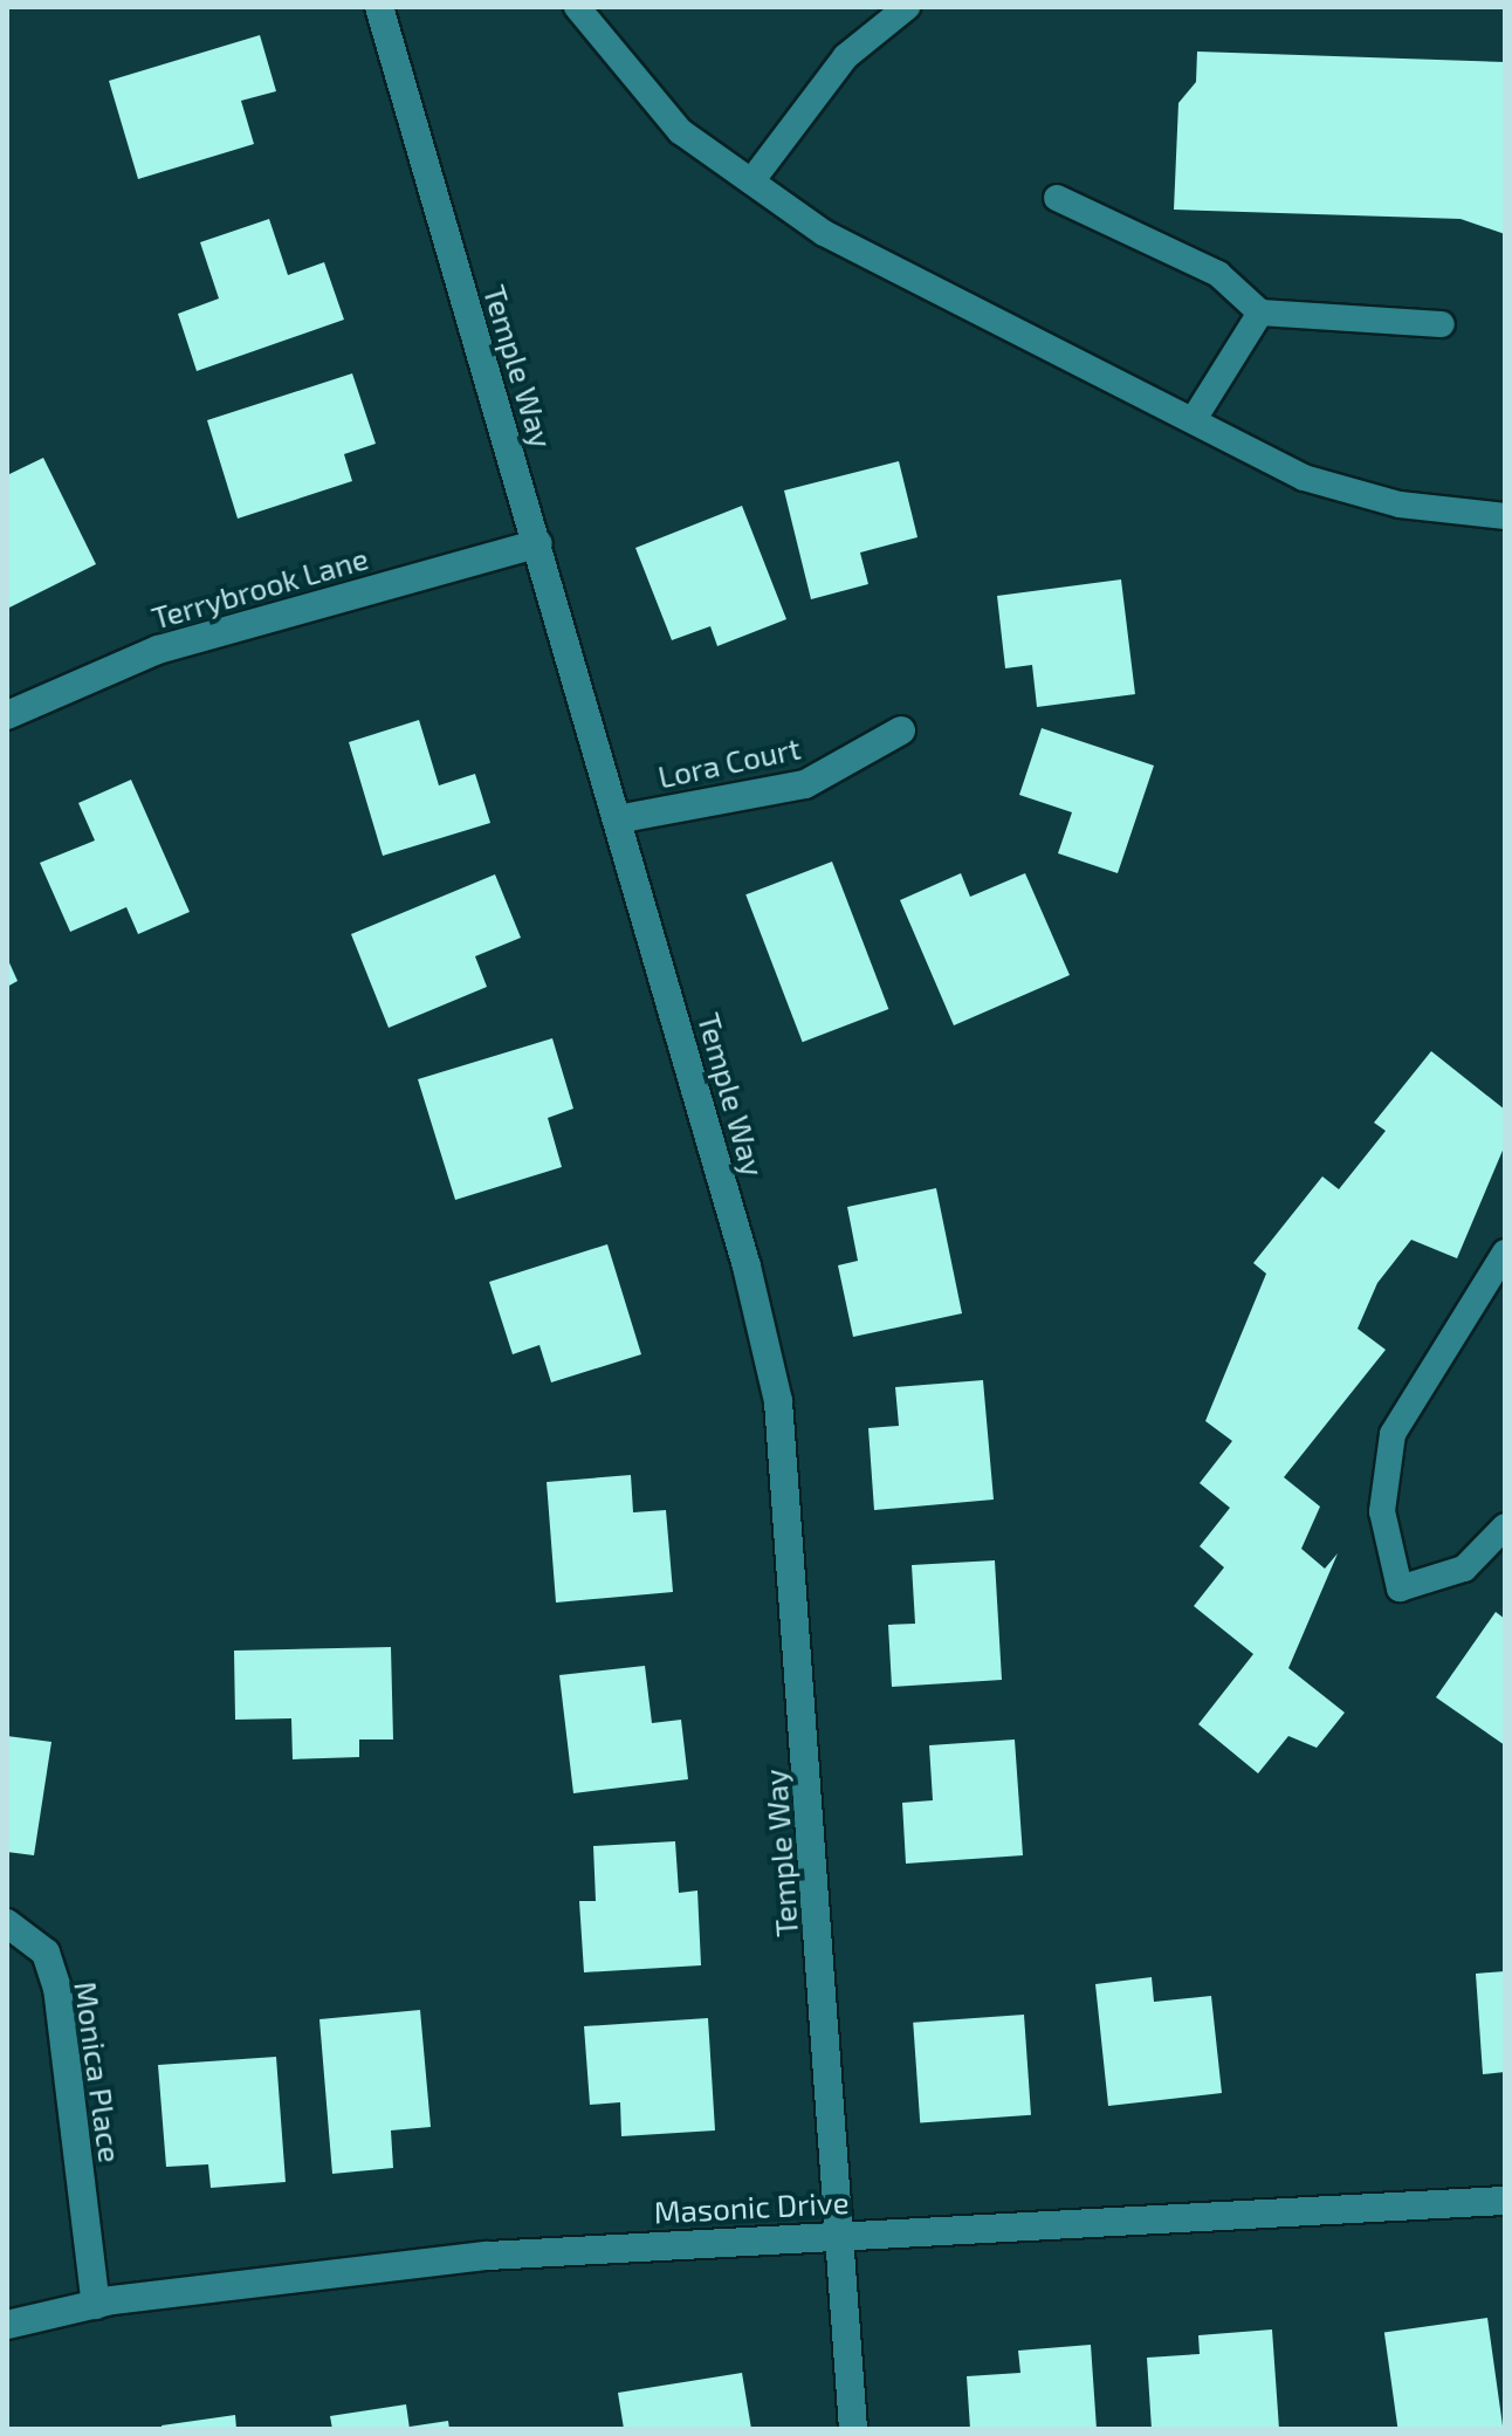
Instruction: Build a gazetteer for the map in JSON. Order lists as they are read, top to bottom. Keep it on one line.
{"streets":{"street":["Temple Way","Terrybrook Lane","Lora Court","Monica Place","Masonic Drive"]},"crossings":[["Temple Way","Terrybrook Lane"],["Temple Way","Lora Court"],["Temple Way","Masonic Drive"],["Monica Place","Masonic Drive"]]}
